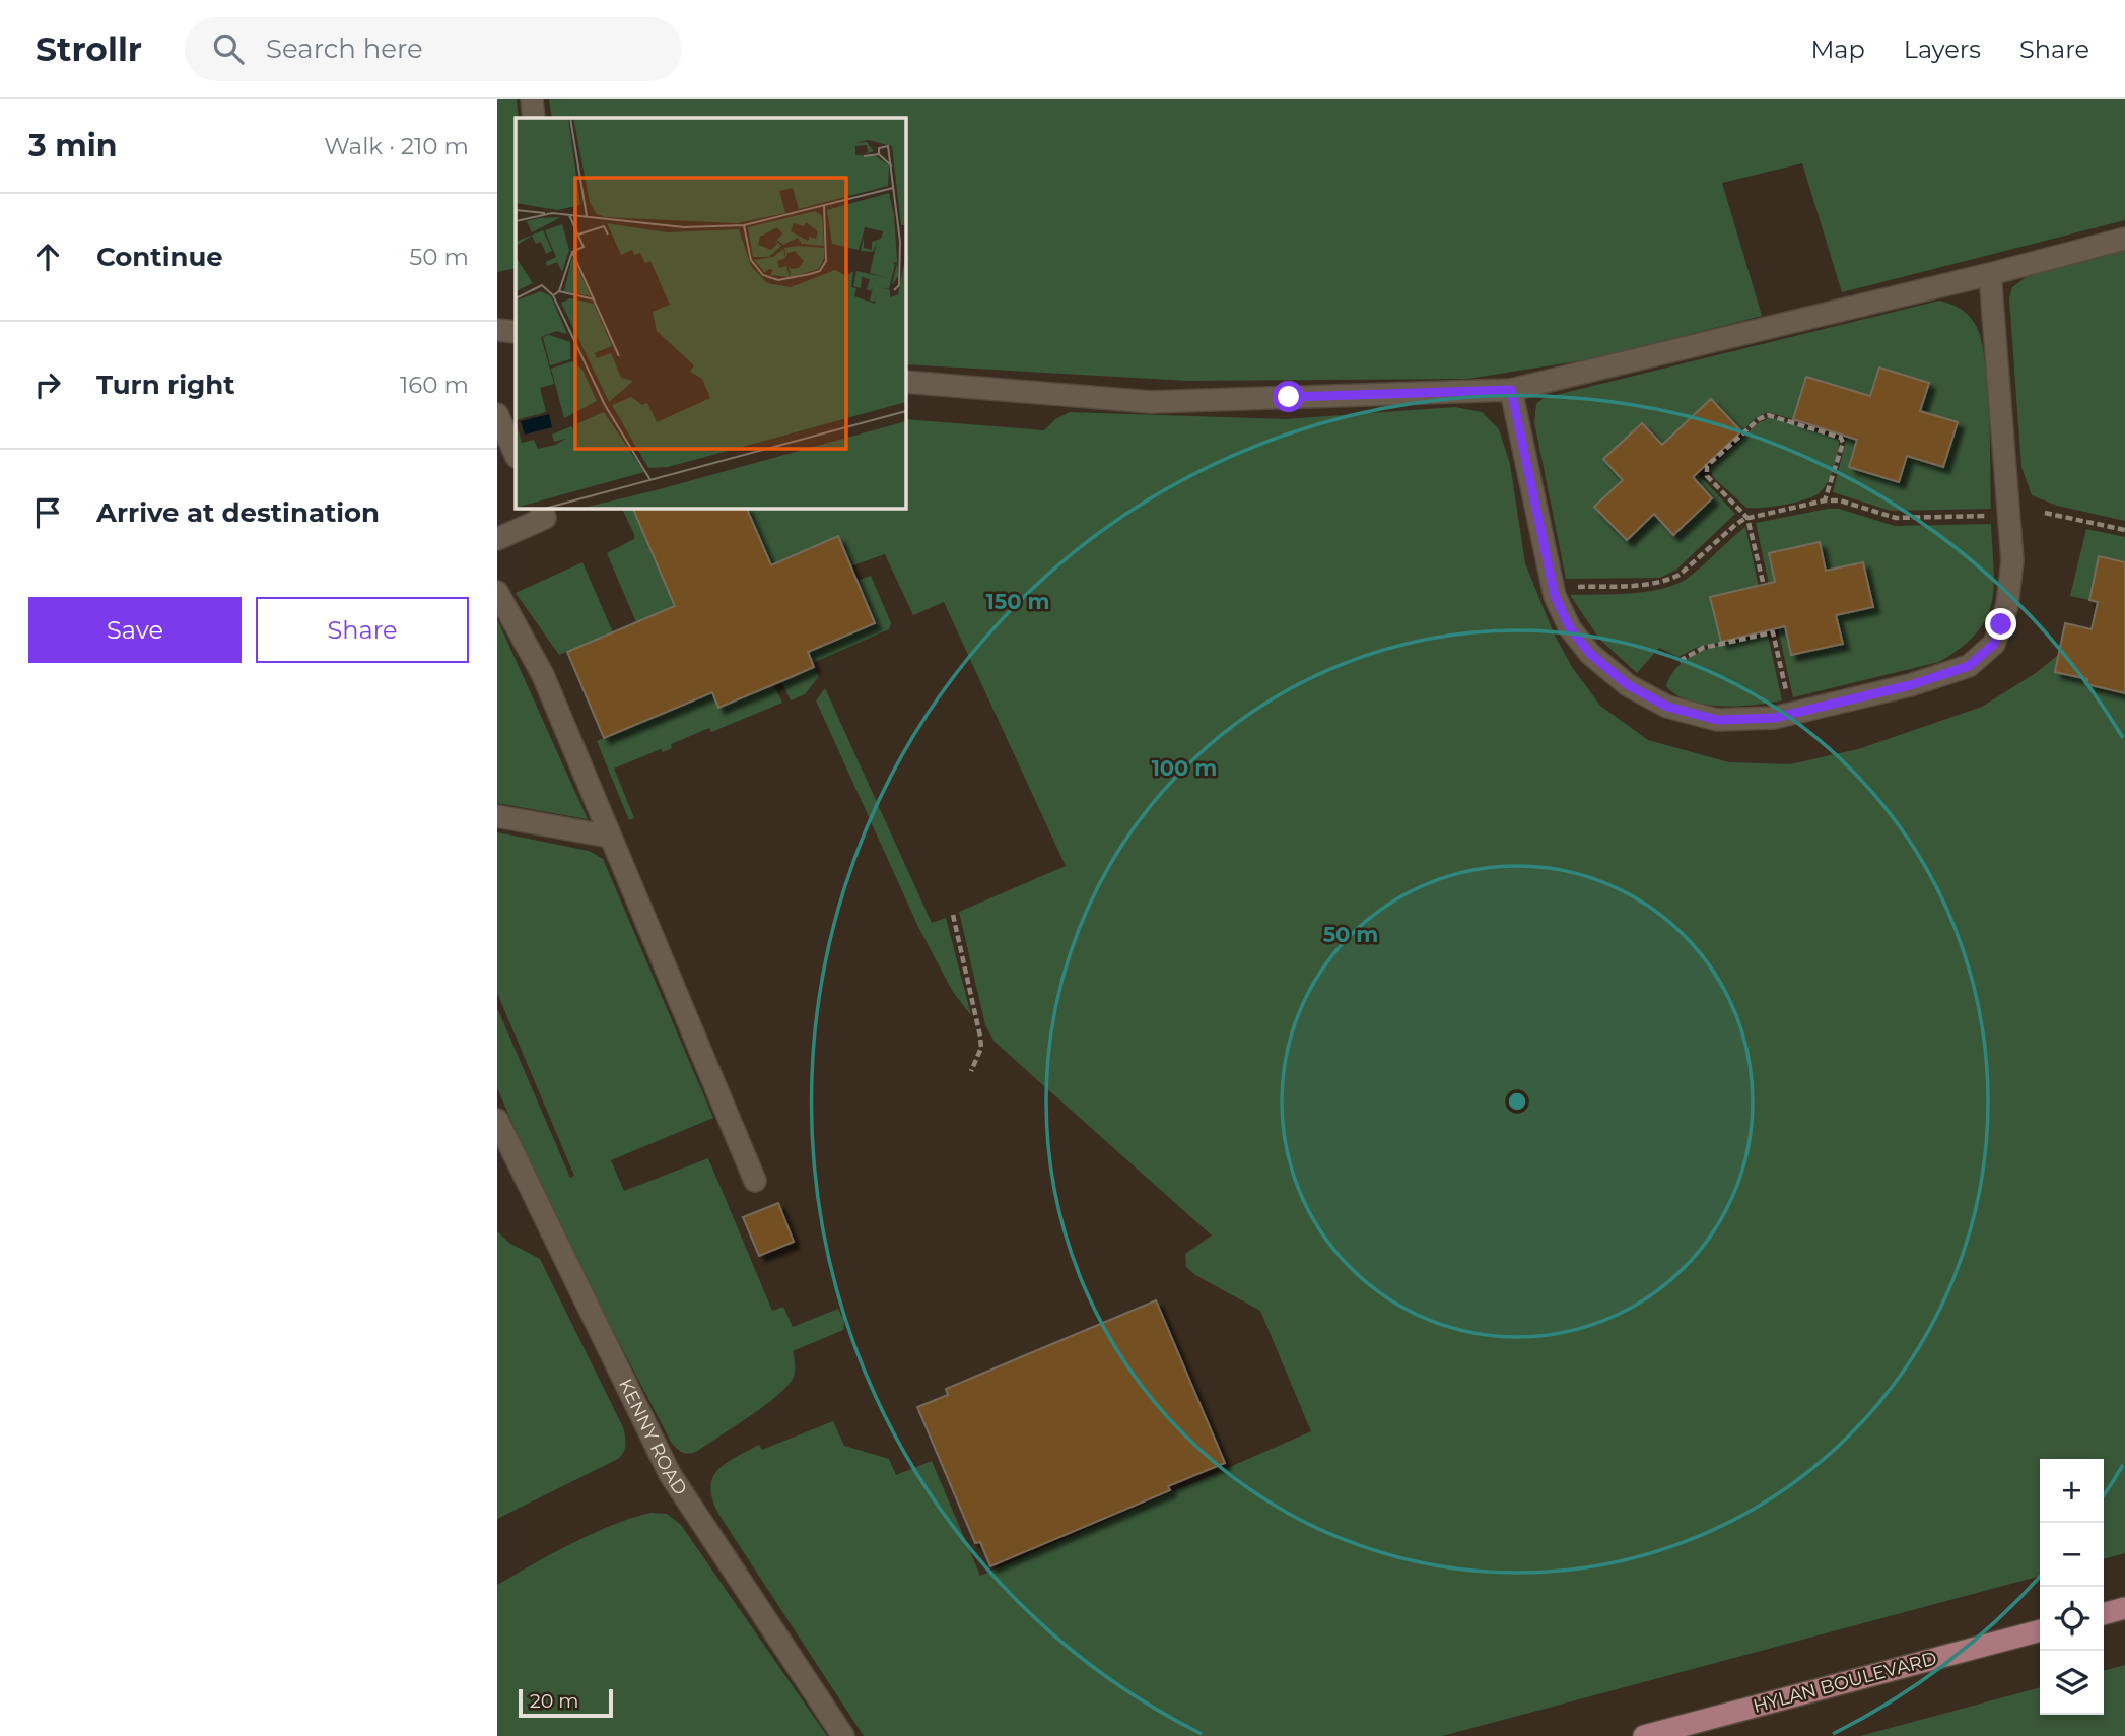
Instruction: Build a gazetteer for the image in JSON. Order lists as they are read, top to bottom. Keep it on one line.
{"streets":{"main road":["HYLAN BOULEVARD"],"lane":["KENNY ROAD"]},"scale_bar":"20 m","page":{"header":"Strollr","search":"Search here","nav":["Map","Layers","Share"],"heading":["3 min","Walk · 210 m"],"list":[["Continue","50 m"],["Turn right","160 m"],"Arrive at destination"],"buttons":["Save","Share"],"map_buttons":["+","−"],"scale":"20 m"},"rings":["150 m","100 m","50 m"]}
